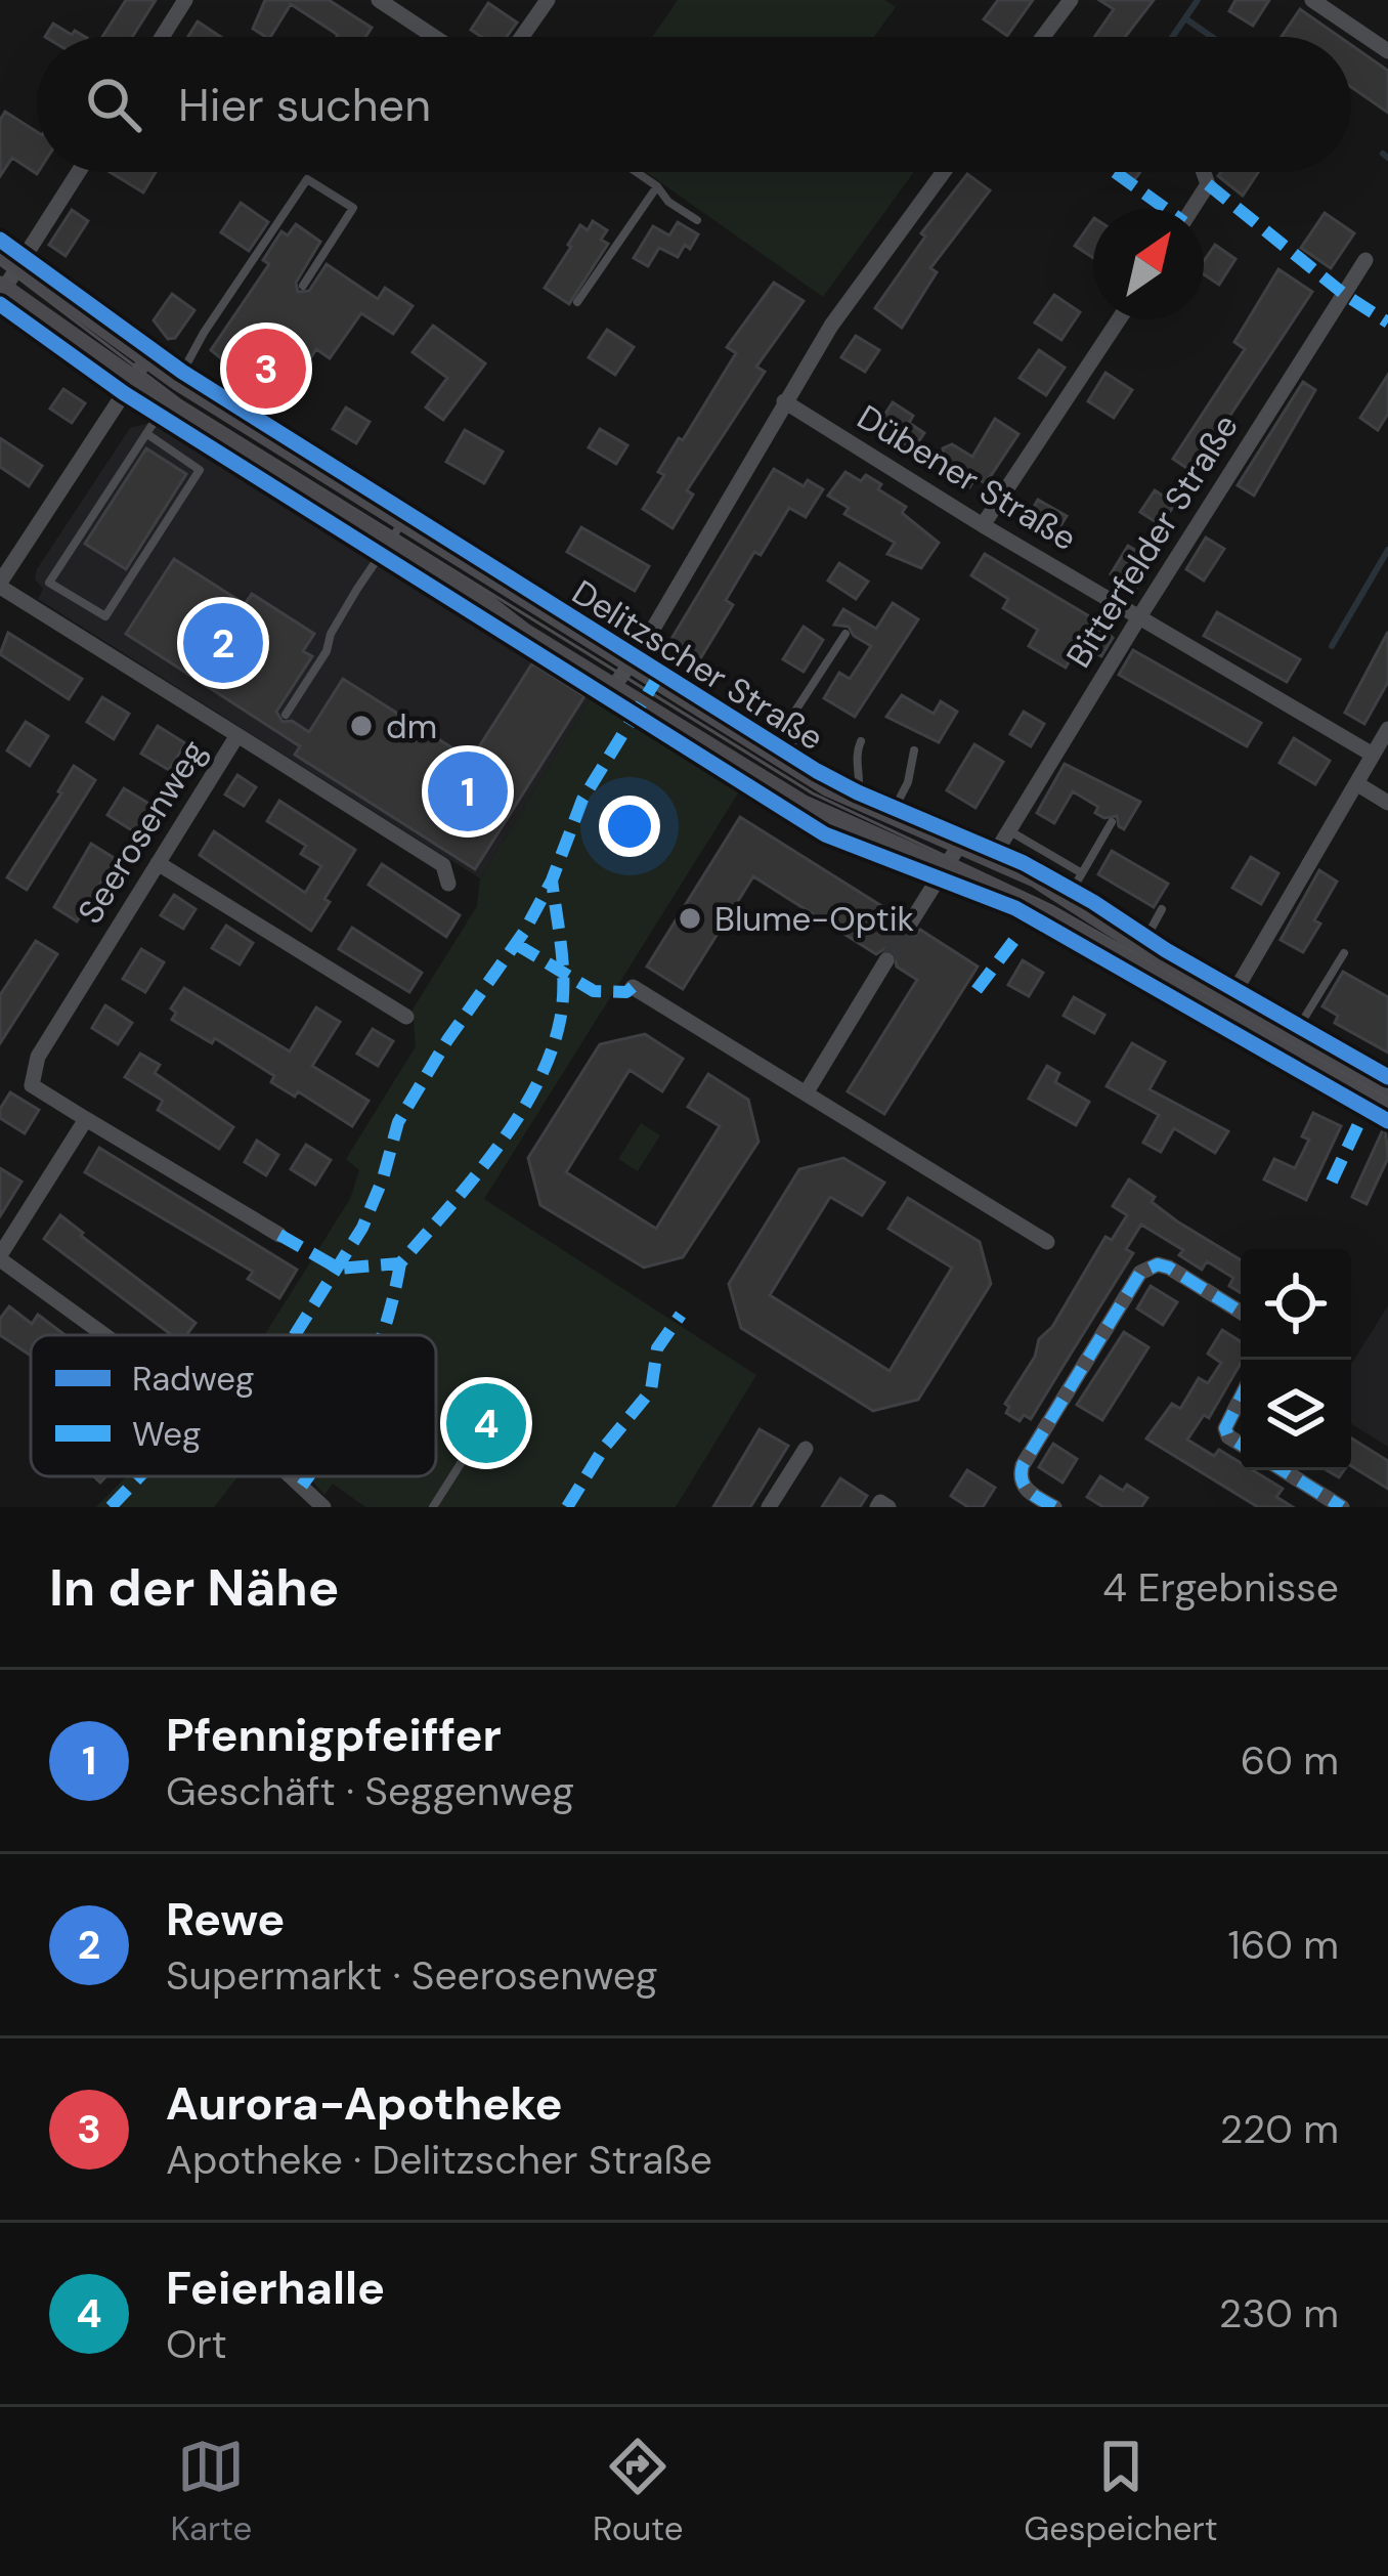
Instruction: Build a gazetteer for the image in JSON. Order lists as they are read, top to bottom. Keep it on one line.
{"streets":{"main road":["Delitzscher Straße"],"street":["Dübener Straße","Bitterfelder Straße","Seerosenweg"]},"crossings":[["Dübener Straße","Bitterfelder Straße"],["Bitterfelder Straße","Delitzscher Straße"]],"places":["dm","Blume-Optik"],"legend":["Radweg","Weg"],"north":"top right","page":{"search":"Hier suchen","pins":["3","2","1","4"],"heading":["In der Nähe","4 Ergebnisse"],"list":[{"mark":"1","name":"Pfennigpfeiffer","note":"Geschäft · Seggenweg","value":"60 m"},{"mark":"2","name":"Rewe","note":"Supermarkt · Seerosenweg","value":"160 m"},{"mark":"3","name":"Aurora-Apotheke","note":"Apotheke · Delitzscher Straße","value":"220 m"},{"mark":"4","name":"Feierhalle","note":"Ort","value":"230 m"}],"nav":["Karte","Route","Gespeichert"]}}
